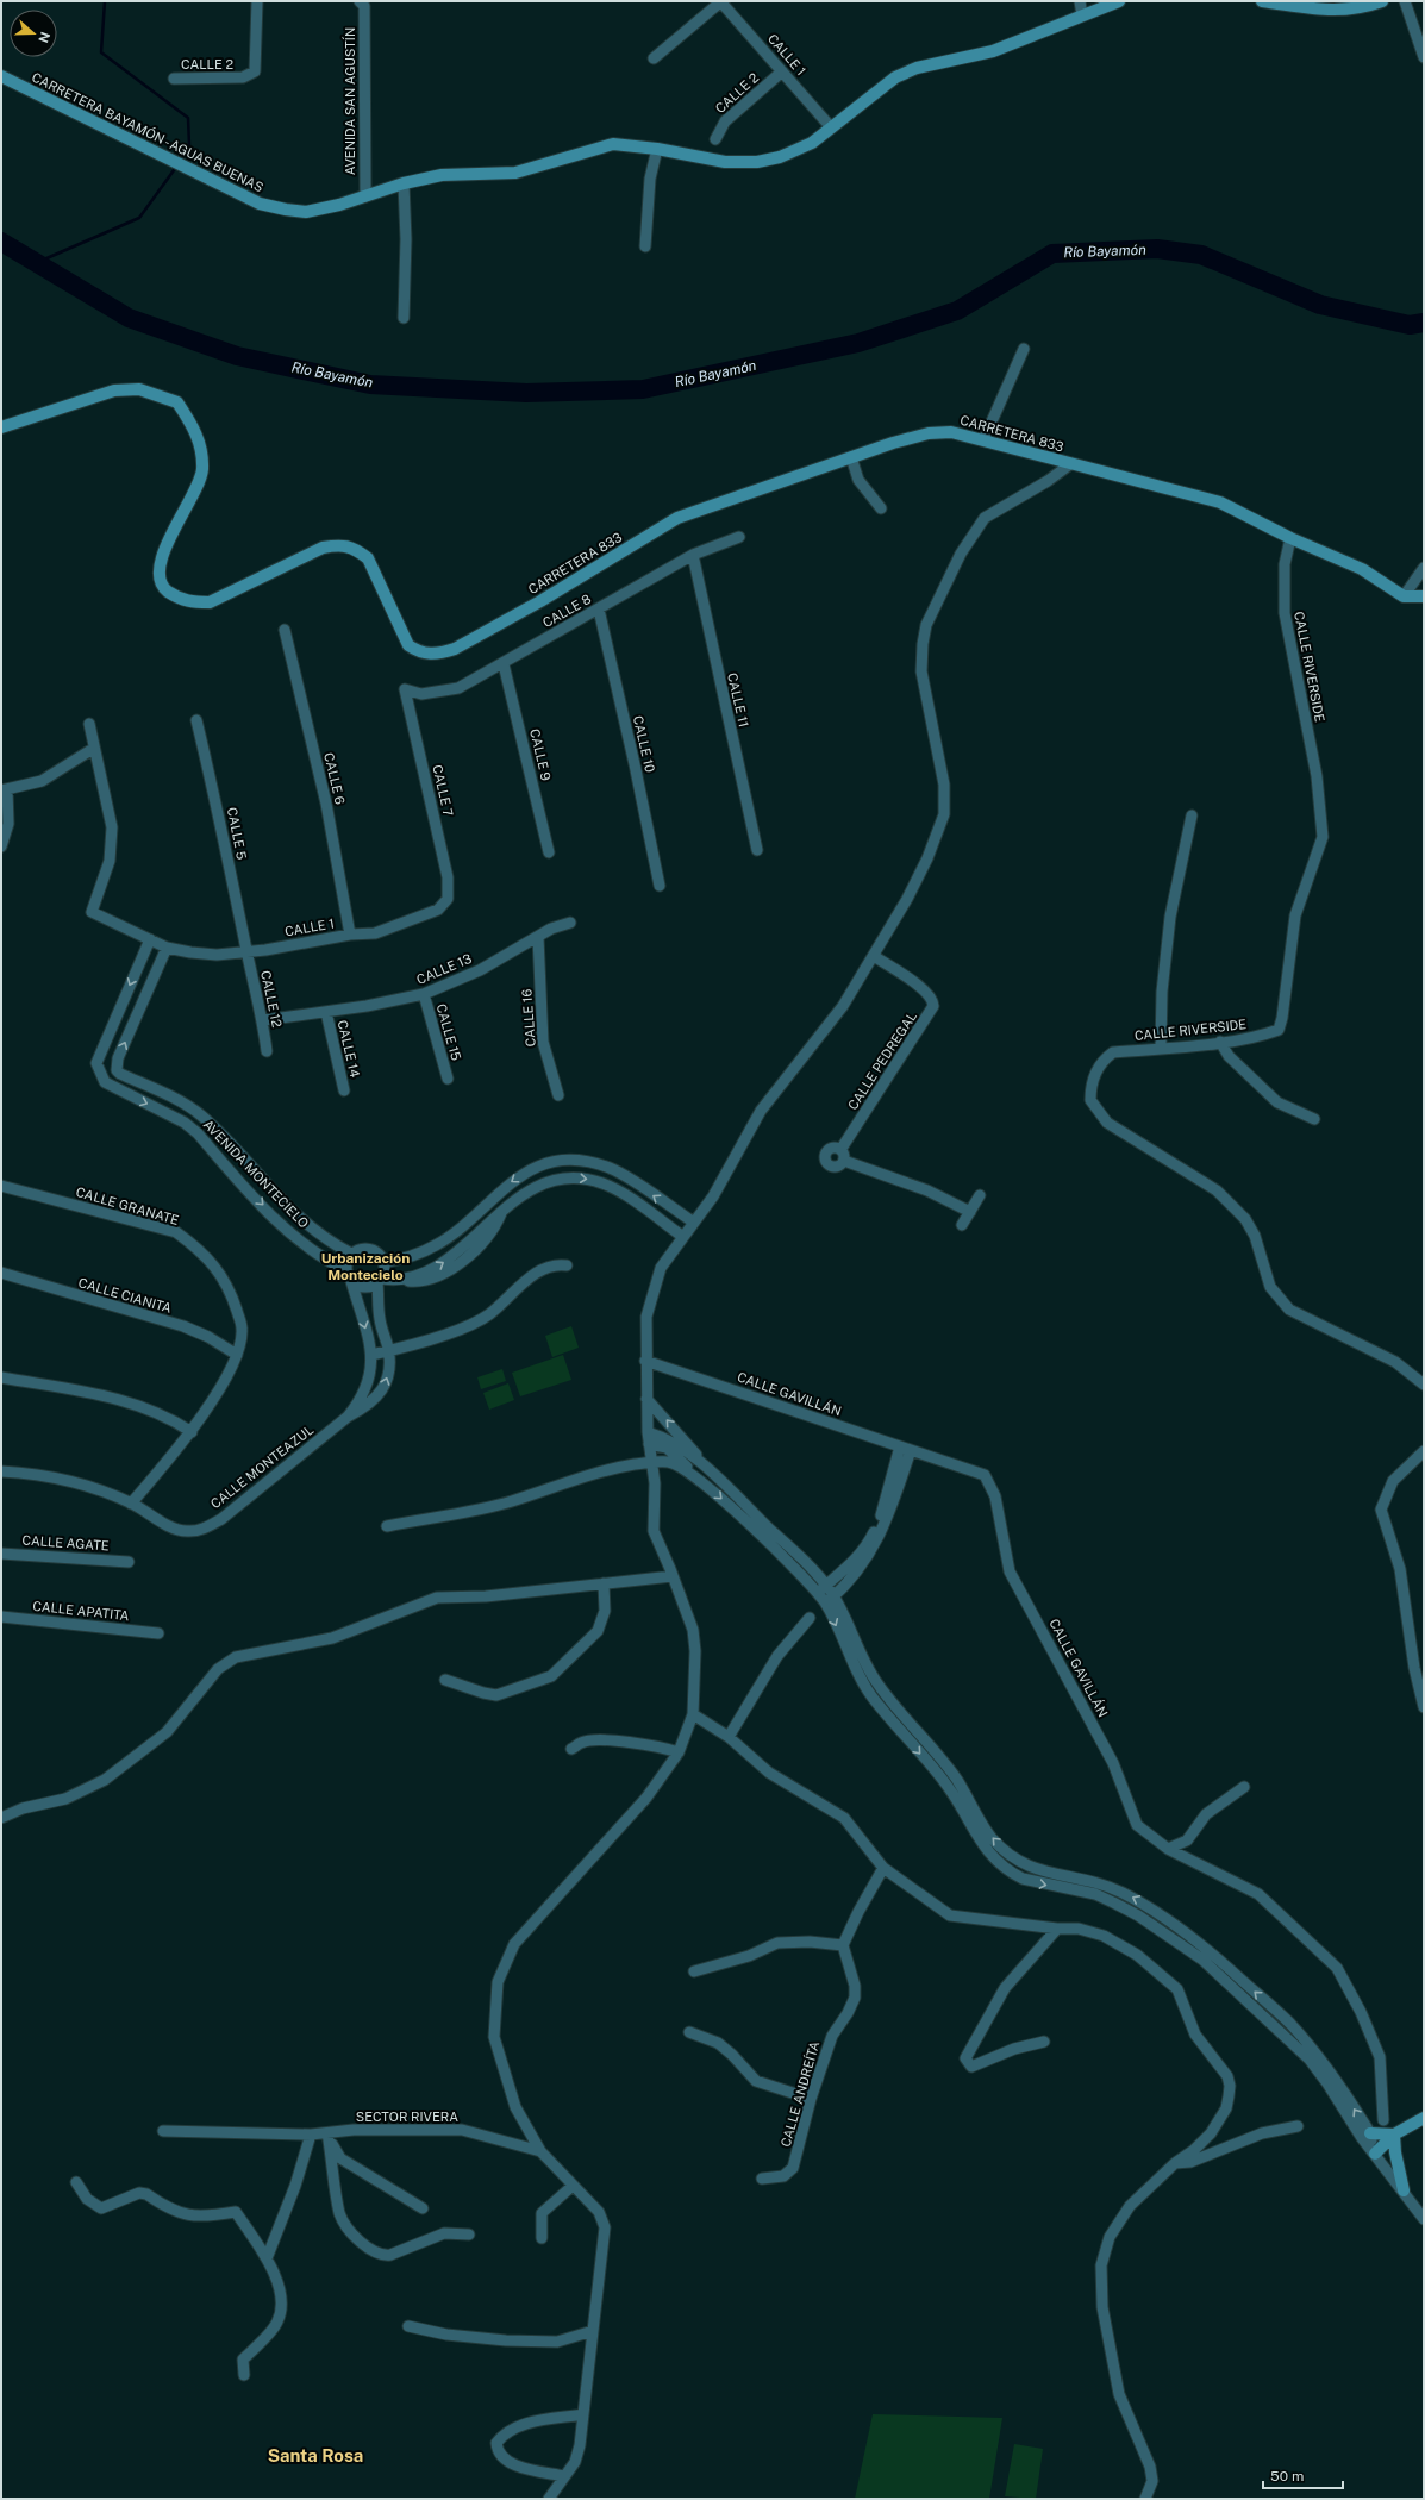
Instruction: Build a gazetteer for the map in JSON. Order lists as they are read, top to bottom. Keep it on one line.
{"streets":{"street":["CALLE 1","CALLE 2","AVENIDA SAN AGUSTÍN","CARRETERA BAYAMÓN - AGUAS BUENAS","CARRETERA 833","CALLE 8","CALLE RIVERSIDE","CALLE 11","CALLE 10","CALLE 9","CALLE 6","CALLE 7","CALLE 5","CALLE 13","CALLE 12","CALLE 16","CALLE 15","CALLE 14","CALLE PEDREGAL","AVENIDA MONTECIELO","CALLE GRANATE","CALLE CIANITA","CALLE GAVILLÁN","CALLE MONTEAZUL","CALLE AGATE","CALLE APATITA","CALLE ANDREÍTA","SECTOR RIVERA"]},"crossings":[["CALLE 1","CALLE 2"],["CALLE 1","CARRETERA BAYAMÓN - AGUAS BUENAS"],["CALLE 1","CALLE 6"],["CALLE 1","CALLE 7"],["CALLE 1","CALLE 5"],["CALLE 1","CALLE 12"],["CALLE 1","AVENIDA MONTECIELO"],["AVENIDA SAN AGUSTÍN","CARRETERA BAYAMÓN - AGUAS BUENAS"],["CARRETERA 833","CALLE RIVERSIDE"],["CALLE 8","CALLE 11"],["CALLE 8","CALLE 10"],["CALLE 8","CALLE 9"],["CALLE 8","CALLE 7"],["CALLE 5","CALLE 12"],["CALLE 13","CALLE 12"],["CALLE 13","CALLE 16"],["CALLE 13","CALLE 15"],["CALLE 13","CALLE 14"],["AVENIDA MONTECIELO","CALLE MONTEAZUL"],["CALLE GRANATE","CALLE CIANITA"],["CALLE GRANATE","CALLE MONTEAZUL"]],"districts":["Urbanización Montecielo","Santa Rosa"],"water":["Río Bayamón"],"scale_bar":"50 m","north":"right"}
